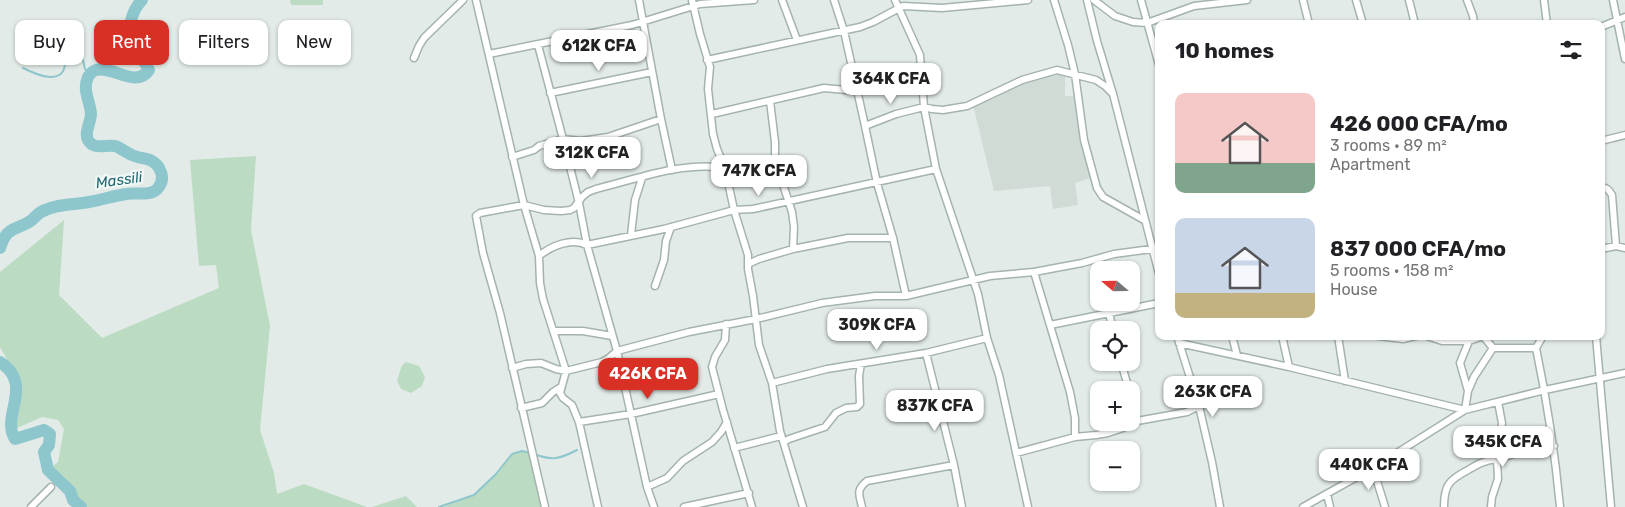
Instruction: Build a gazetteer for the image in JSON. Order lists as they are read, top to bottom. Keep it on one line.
{"water":["Massili"],"north":"left","page":{"chip":["Buy","Rent","Filters","New"],"heading":"10 homes","price":["612K CFA","364K CFA","312K CFA","747K CFA","309K CFA","426K CFA","263K CFA","837K CFA","345K CFA","440K CFA"],"list":[{"name":"426 000 CFA/mo","note":"3 rooms · 89 m² · Apartment"},{"name":"837 000 CFA/mo","note":"5 rooms · 158 m² · House"}],"map_buttons":["+","−"]}}
